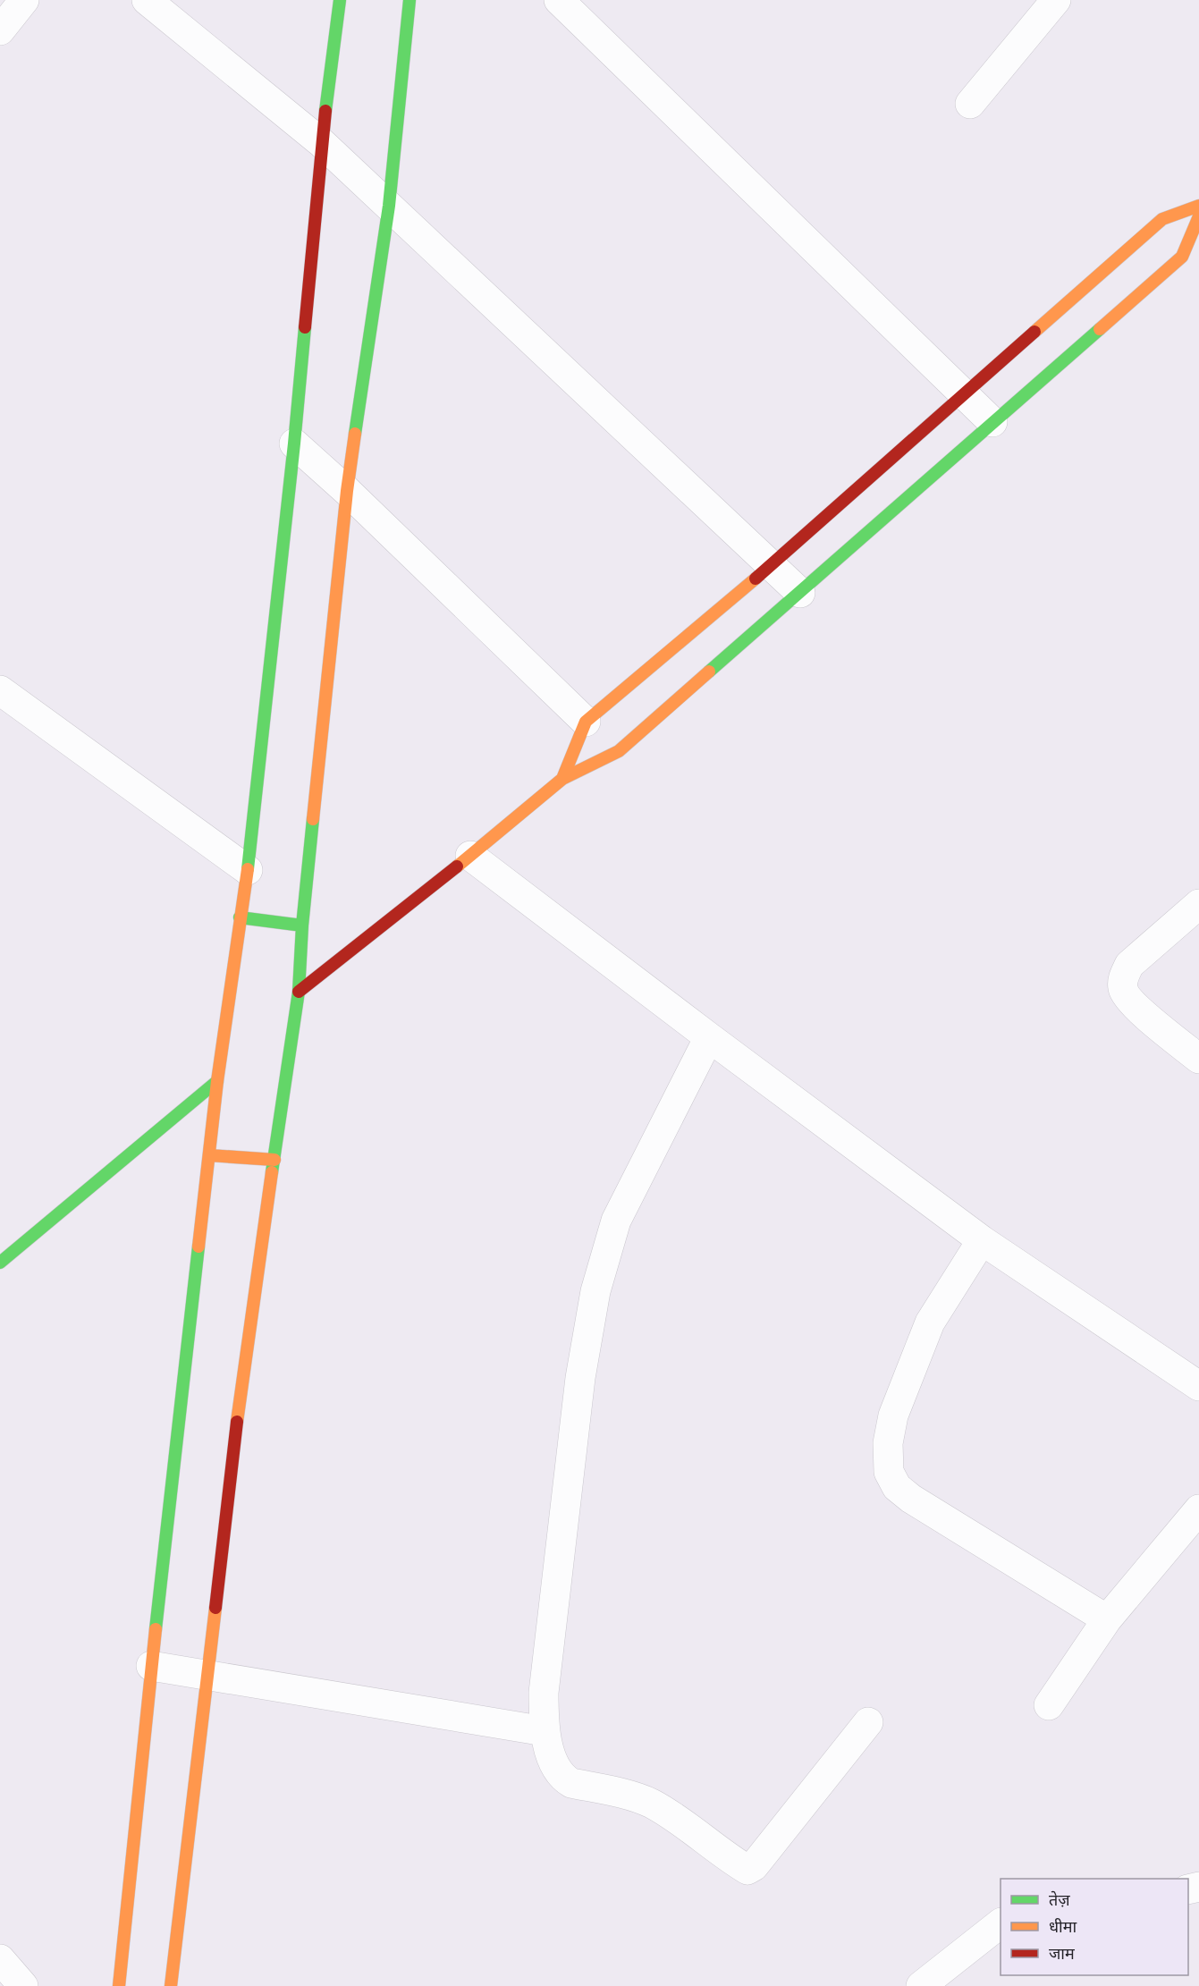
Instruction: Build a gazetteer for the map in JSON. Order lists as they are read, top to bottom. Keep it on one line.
{"legend":["तेज़","धीमा","जाम"]}
